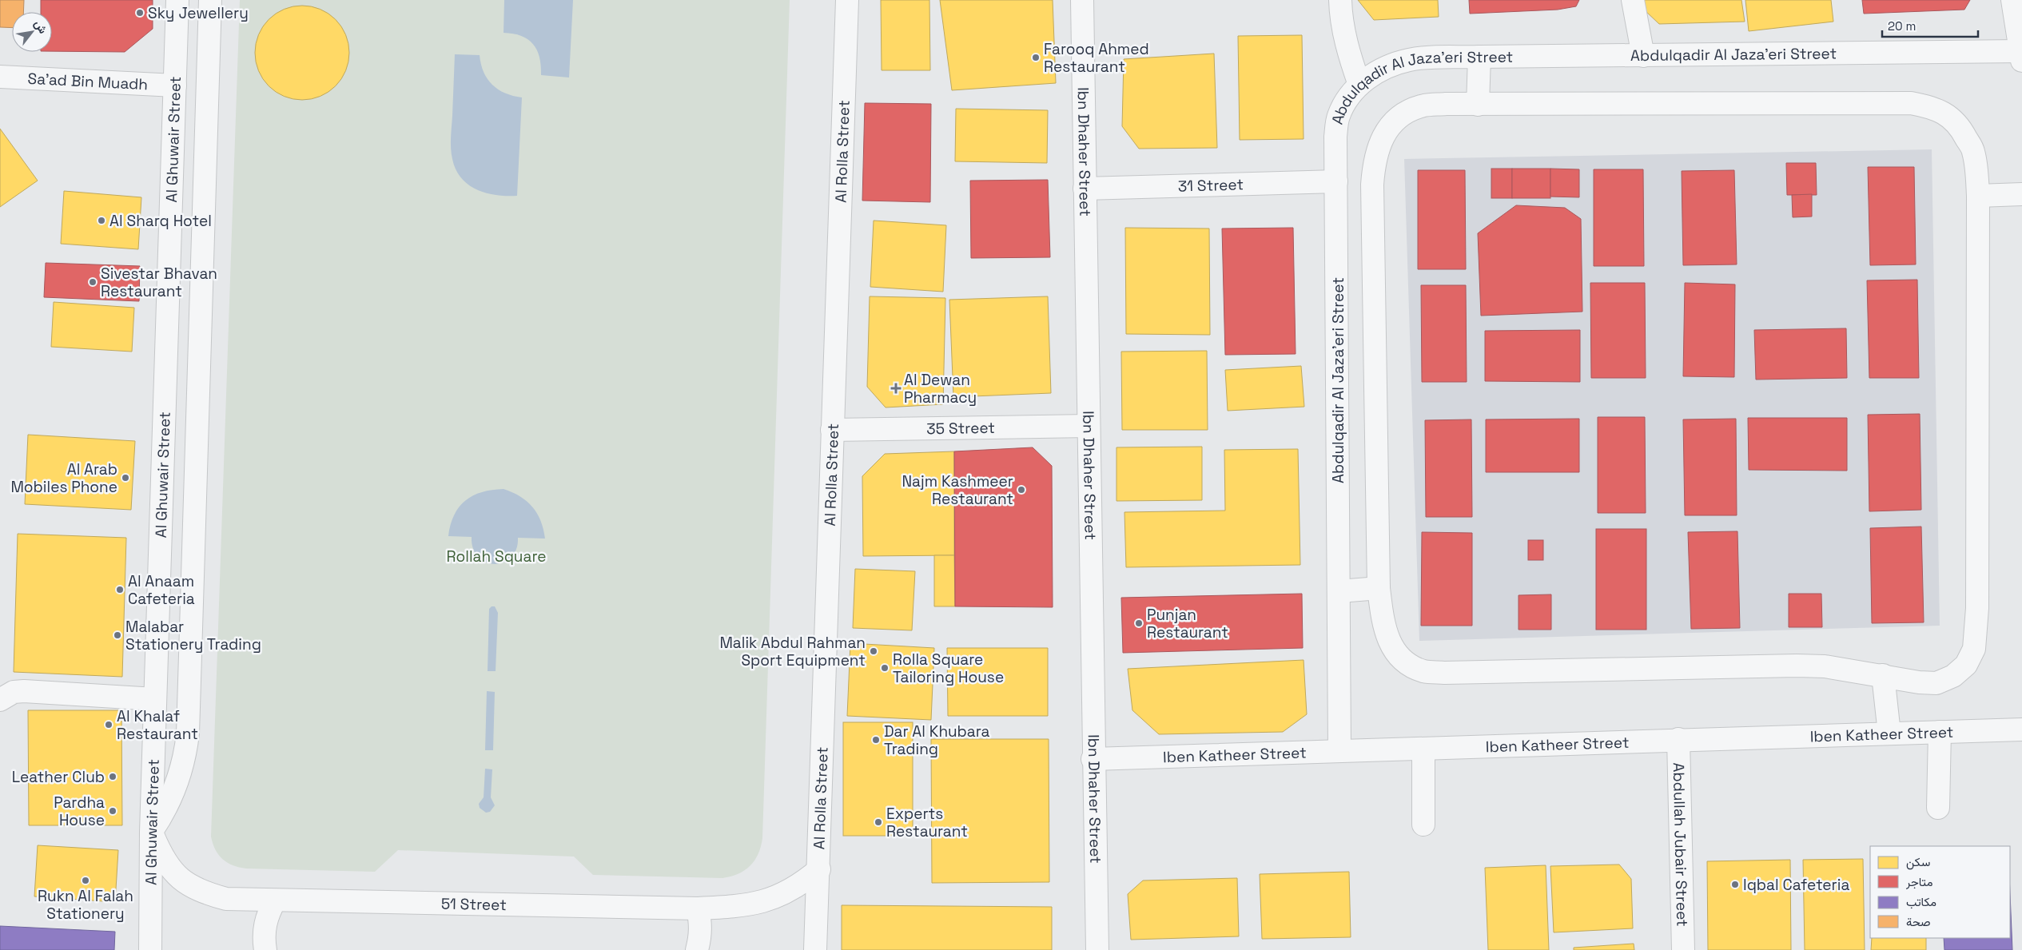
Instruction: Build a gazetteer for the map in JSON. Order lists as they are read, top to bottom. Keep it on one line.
{"streets":{"street":["Abdulqadir Al Jaza'eri Street","Sa'ad Bin Muadh","Al Ghuwair Street","Al Rolla Street","Ibn Dhaher Street","31 Street","35 Street","Iben Katheer Street","Abdullah Jubair Street","51 Street"]},"crossings":[["Abdulqadir Al Jaza'eri Street","31 Street"],["Abdulqadir Al Jaza'eri Street","Iben Katheer Street"],["Sa'ad Bin Muadh","Al Ghuwair Street"],["Al Ghuwair Street","51 Street"],["Al Rolla Street","35 Street"],["Al Rolla Street","51 Street"],["Ibn Dhaher Street","31 Street"],["Ibn Dhaher Street","35 Street"],["Ibn Dhaher Street","Iben Katheer Street"],["Iben Katheer Street","Abdullah Jubair Street"]],"parks":["Rollah Square"],"places":{"other":["Sky Jewellery","Farooq Ahmed Restaurant","Al Sharq Hotel","Sivestar Bhavan Restaurant","Al Arab Mobiles Phone","Najm Kashmeer Restaurant","Al Anaam Cafeteria","Punjan Restaurant","Malabar Stationery Trading","Malik Abdul Rahman Sport Equipment","Rolla Square Tailoring House","Al Khalaf Restaurant","Dar Al Khubara Trading","Leather Club","Pardha House","Experts Restaurant","Rukn Al Falah Stationery","Iqbal Cafeteria"],"health":["Al Dewan Pharmacy"]},"legend":["سكن","متاجر","مكاتب","صحة"],"scale_bar":"20 m","north":"top right"}
